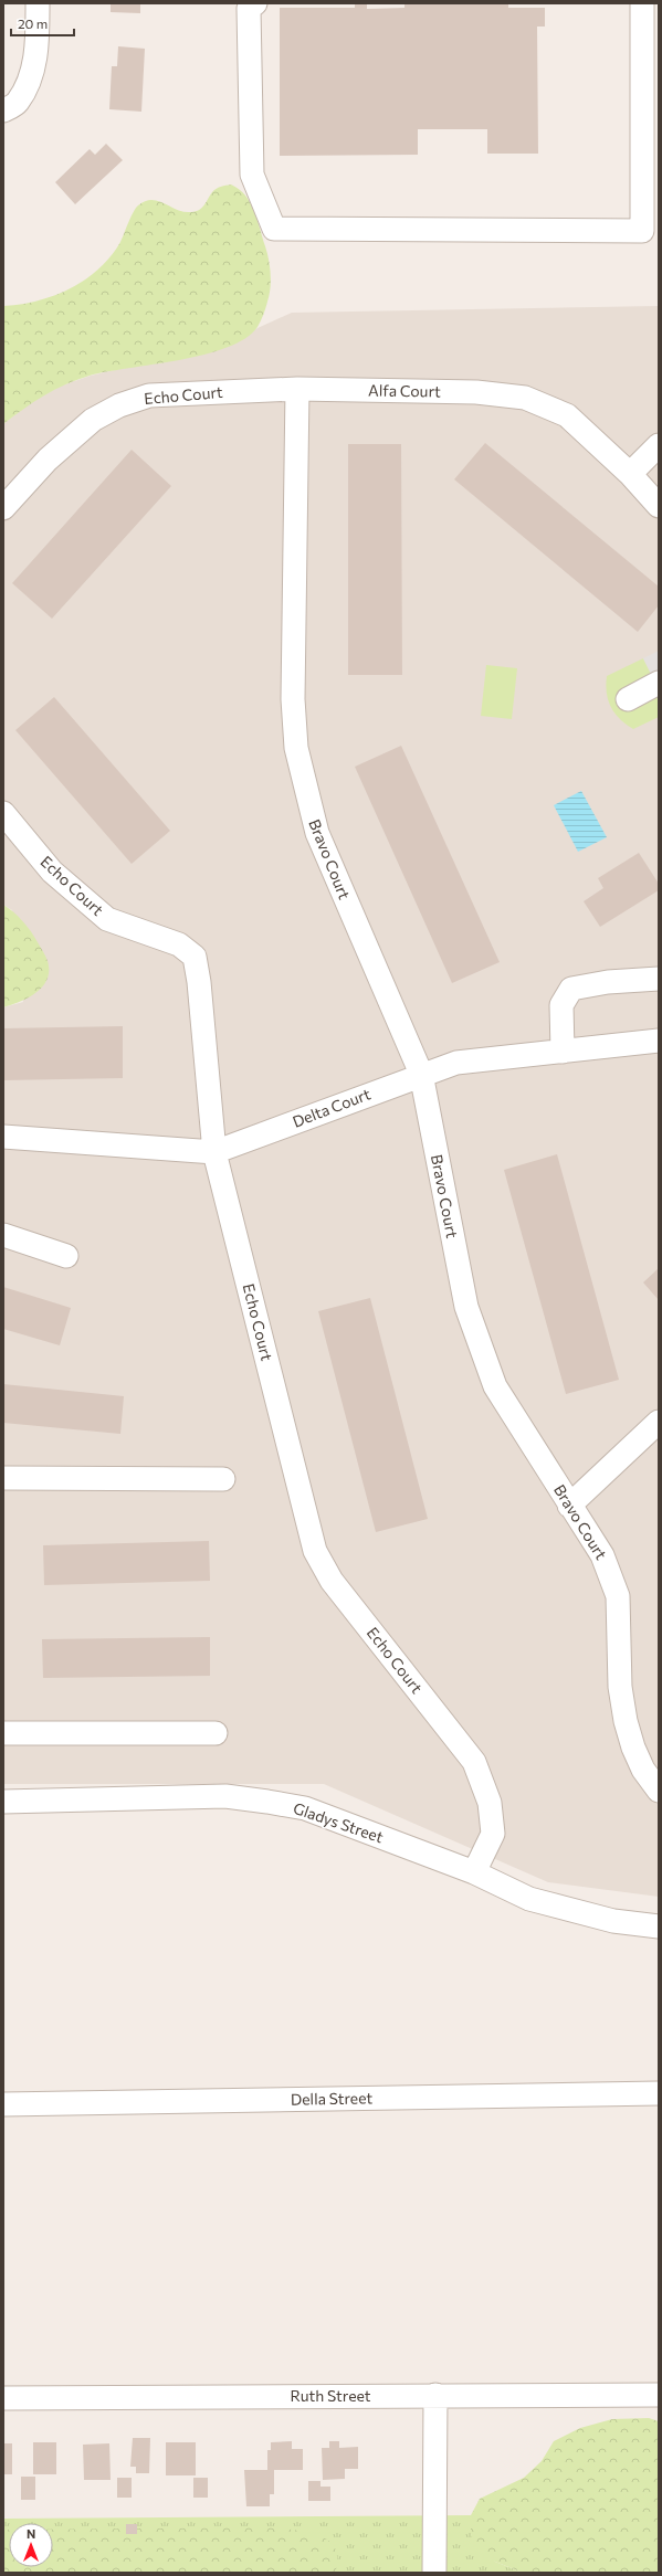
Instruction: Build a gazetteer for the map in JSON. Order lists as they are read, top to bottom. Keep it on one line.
{"streets":{"street":["Alfa Court","Echo Court","Bravo Court","Delta Court","Gladys Street","Della Street","Ruth Street"]},"crossings":[["Alfa Court","Echo Court"],["Alfa Court","Bravo Court"],["Echo Court","Bravo Court"],["Echo Court","Delta Court"],["Echo Court","Gladys Street"],["Bravo Court","Delta Court"]],"scale_bar":"20 m","north":"top"}
